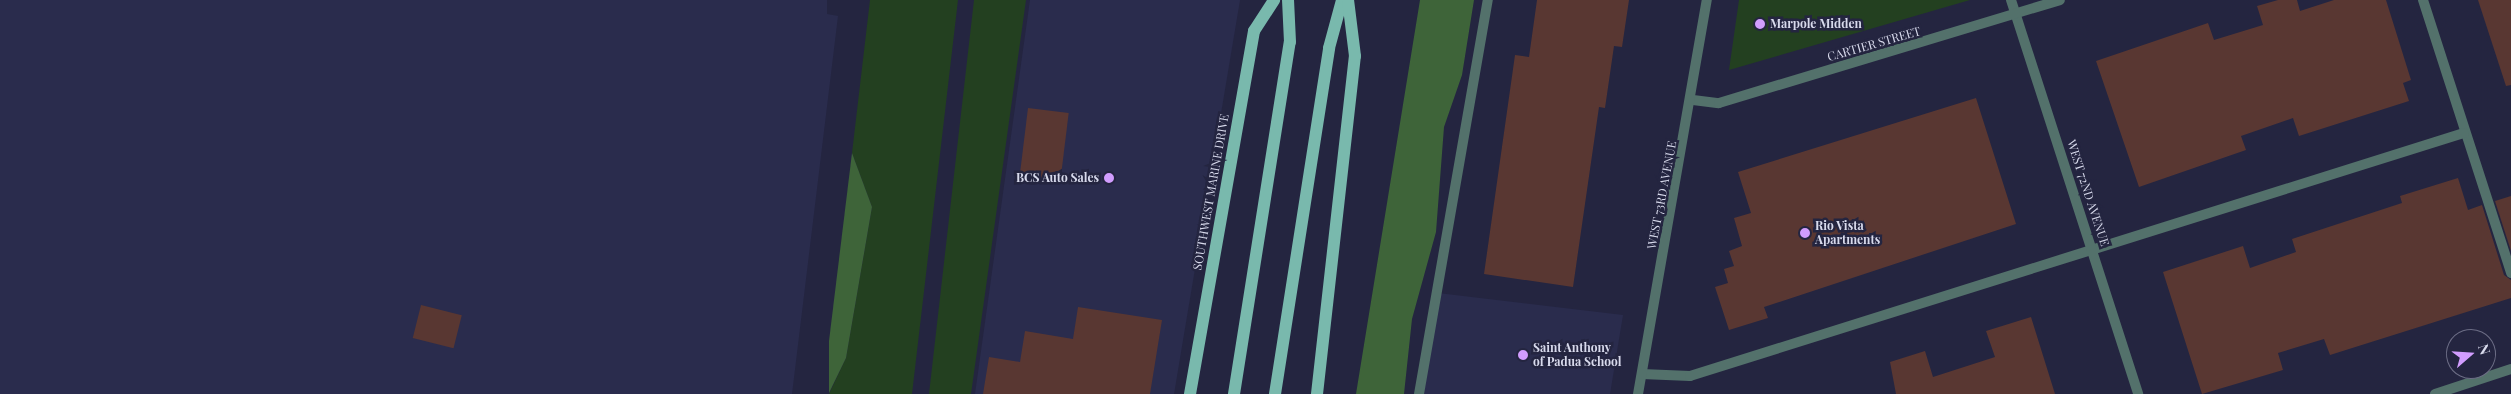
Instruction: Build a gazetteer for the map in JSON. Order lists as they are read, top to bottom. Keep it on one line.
{"streets":{"main road":["SOUTHWEST MARINE DRIVE"],"street":["CARTIER STREET","WEST 72ND AVENUE","WEST 73RD AVENUE"]},"crossings":[["CARTIER STREET","WEST 72ND AVENUE"],["CARTIER STREET","WEST 73RD AVENUE"]],"places":["Marpole Midden","BCS Auto Sales","Rio Vista Apartments","Saint Anthony of Padua School"],"north":"right"}
